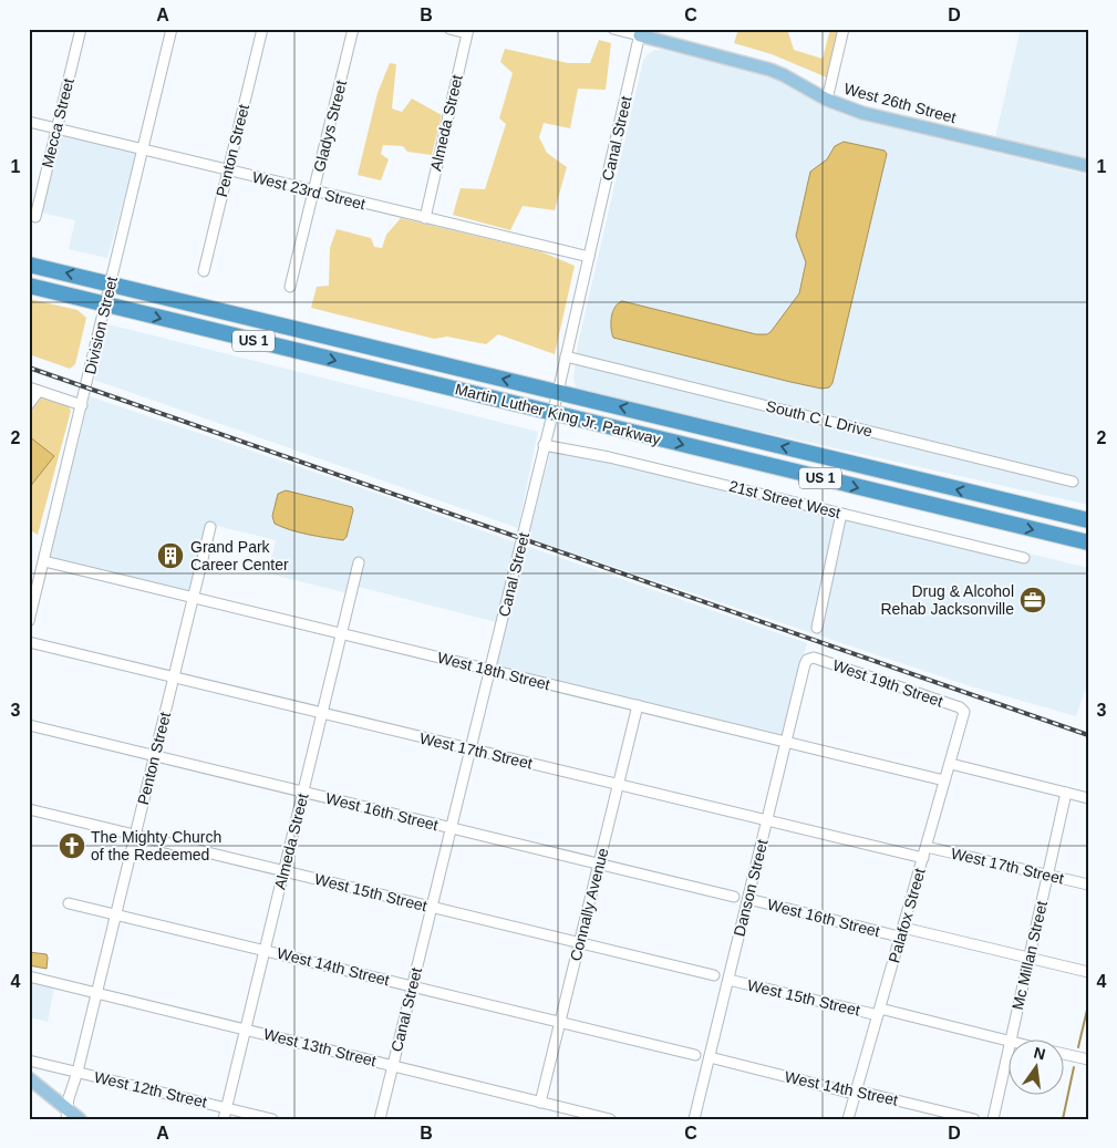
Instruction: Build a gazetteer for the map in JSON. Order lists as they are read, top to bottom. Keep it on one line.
{"streets":{"highway":["US 1","Martin Luther King Jr. Parkway"],"main road":["West 26th Street"],"street":["Mecca Street","Almeda Street","Gladys Street","Canal Street","Penton Street","West 23rd Street","Division Street","South C L Drive","21st Street West","West 18th Street","West 19th Street","West 17th Street","West 16th Street","Danson Street","West 15th Street","Connally Avenue","Palafox Street","Mc Millan Street","West 14th Street","West 13th Street","West 12th Street"]},"crossings":[["West 26th Street","Canal Street"],["Mecca Street","West 23rd Street"],["Almeda Street","West 23rd Street"],["Almeda Street","West 18th Street"],["Almeda Street","West 17th Street"],["Almeda Street","West 16th Street"],["Almeda Street","West 15th Street"],["Almeda Street","West 14th Street"],["Almeda Street","West 13th Street"],["Almeda Street","West 12th Street"],["Gladys Street","West 23rd Street"],["Canal Street","West 23rd Street"],["Canal Street","Martin Luther King Jr. Parkway"],["Canal Street","South C L Drive"],["Canal Street","21st Street West"],["Canal Street","West 18th Street"],["Canal Street","West 17th Street"],["Canal Street","West 16th Street"],["Canal Street","West 15th Street"],["Canal Street","West 14th Street"],["Canal Street","West 13th Street"],["Penton Street","West 23rd Street"],["Penton Street","West 18th Street"],["Penton Street","West 17th Street"],["Penton Street","West 16th Street"],["Penton Street","West 15th Street"],["Penton Street","West 14th Street"],["Penton Street","West 13th Street"],["Penton Street","West 12th Street"],["West 23rd Street","Division Street"],["Division Street","Martin Luther King Jr. Parkway"],["Division Street","West 18th Street"],["West 18th Street","Danson Street"],["West 18th Street","Connally Avenue"],["West 18th Street","Palafox Street"],["West 19th Street","Danson Street"],["West 19th Street","Palafox Street"],["West 17th Street","Danson Street"],["West 17th Street","Connally Avenue"],["West 17th Street","Palafox Street"],["West 17th Street","Mc Millan Street"],["West 16th Street","Danson Street"],["West 16th Street","Connally Avenue"],["West 16th Street","Palafox Street"],["West 16th Street","Mc Millan Street"],["Danson Street","West 15th Street"],["Danson Street","West 14th Street"],["West 15th Street","Connally Avenue"],["West 15th Street","Palafox Street"],["West 15th Street","Mc Millan Street"],["Connally Avenue","West 14th Street"],["Connally Avenue","West 13th Street"],["Palafox Street","West 14th Street"]],"places":{"building":["Grand Park Career Center"],"office":["Drug & Alcohol Rehab Jacksonville"],"church":["The Mighty Church of the Redeemed"]},"north":"top","grid":{"columns":["A","B","C","D"],"rows":["1","2","3","4"]}}
